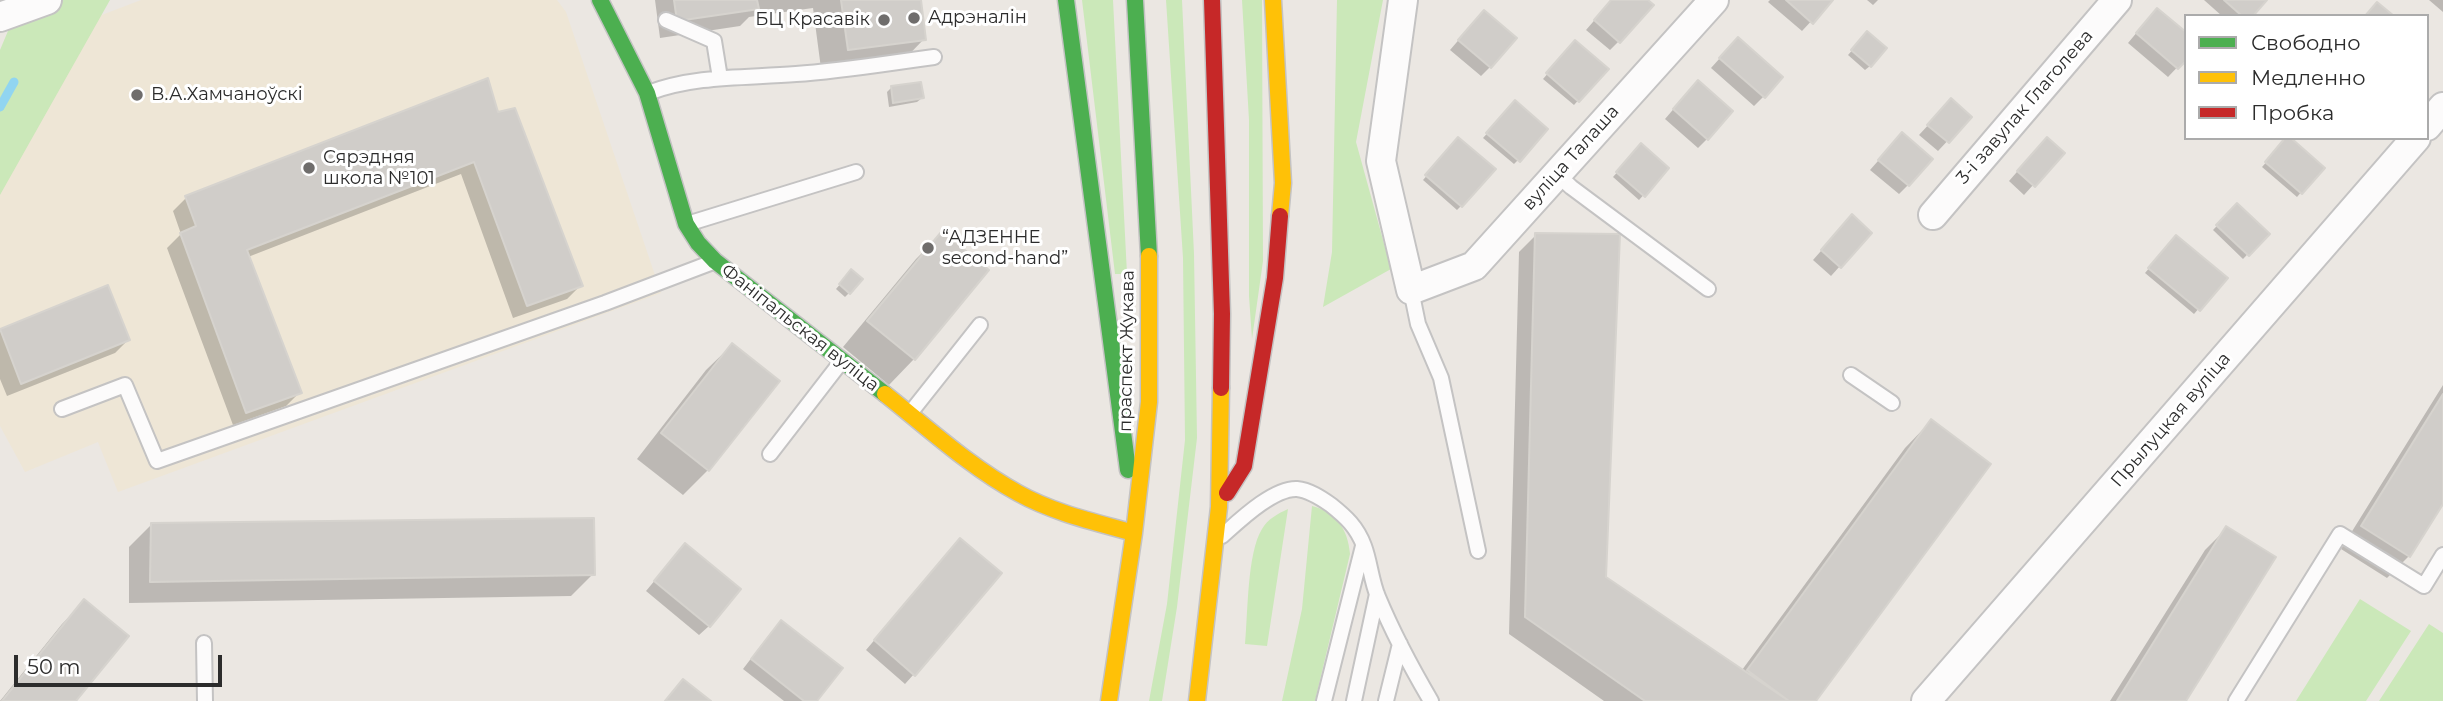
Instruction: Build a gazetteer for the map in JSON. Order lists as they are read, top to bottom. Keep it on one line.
{"streets":{"main road":["Фаніпальская вуліца","праспект Жукава"],"street":["3-і завулак Глаголева","вуліца Талаша","Прылуцкая вуліца"]},"crossings":[["Фаніпальская вуліца","праспект Жукава"]],"places":["Адрэналін","БЦ Красавік","В.А.Хамчаноўскі","Сярэдняя школа №101","“АДЗЕННЕ second-hand”"],"legend":["Свободно","Медленно","Пробка"],"scale_bar":"50 m"}
